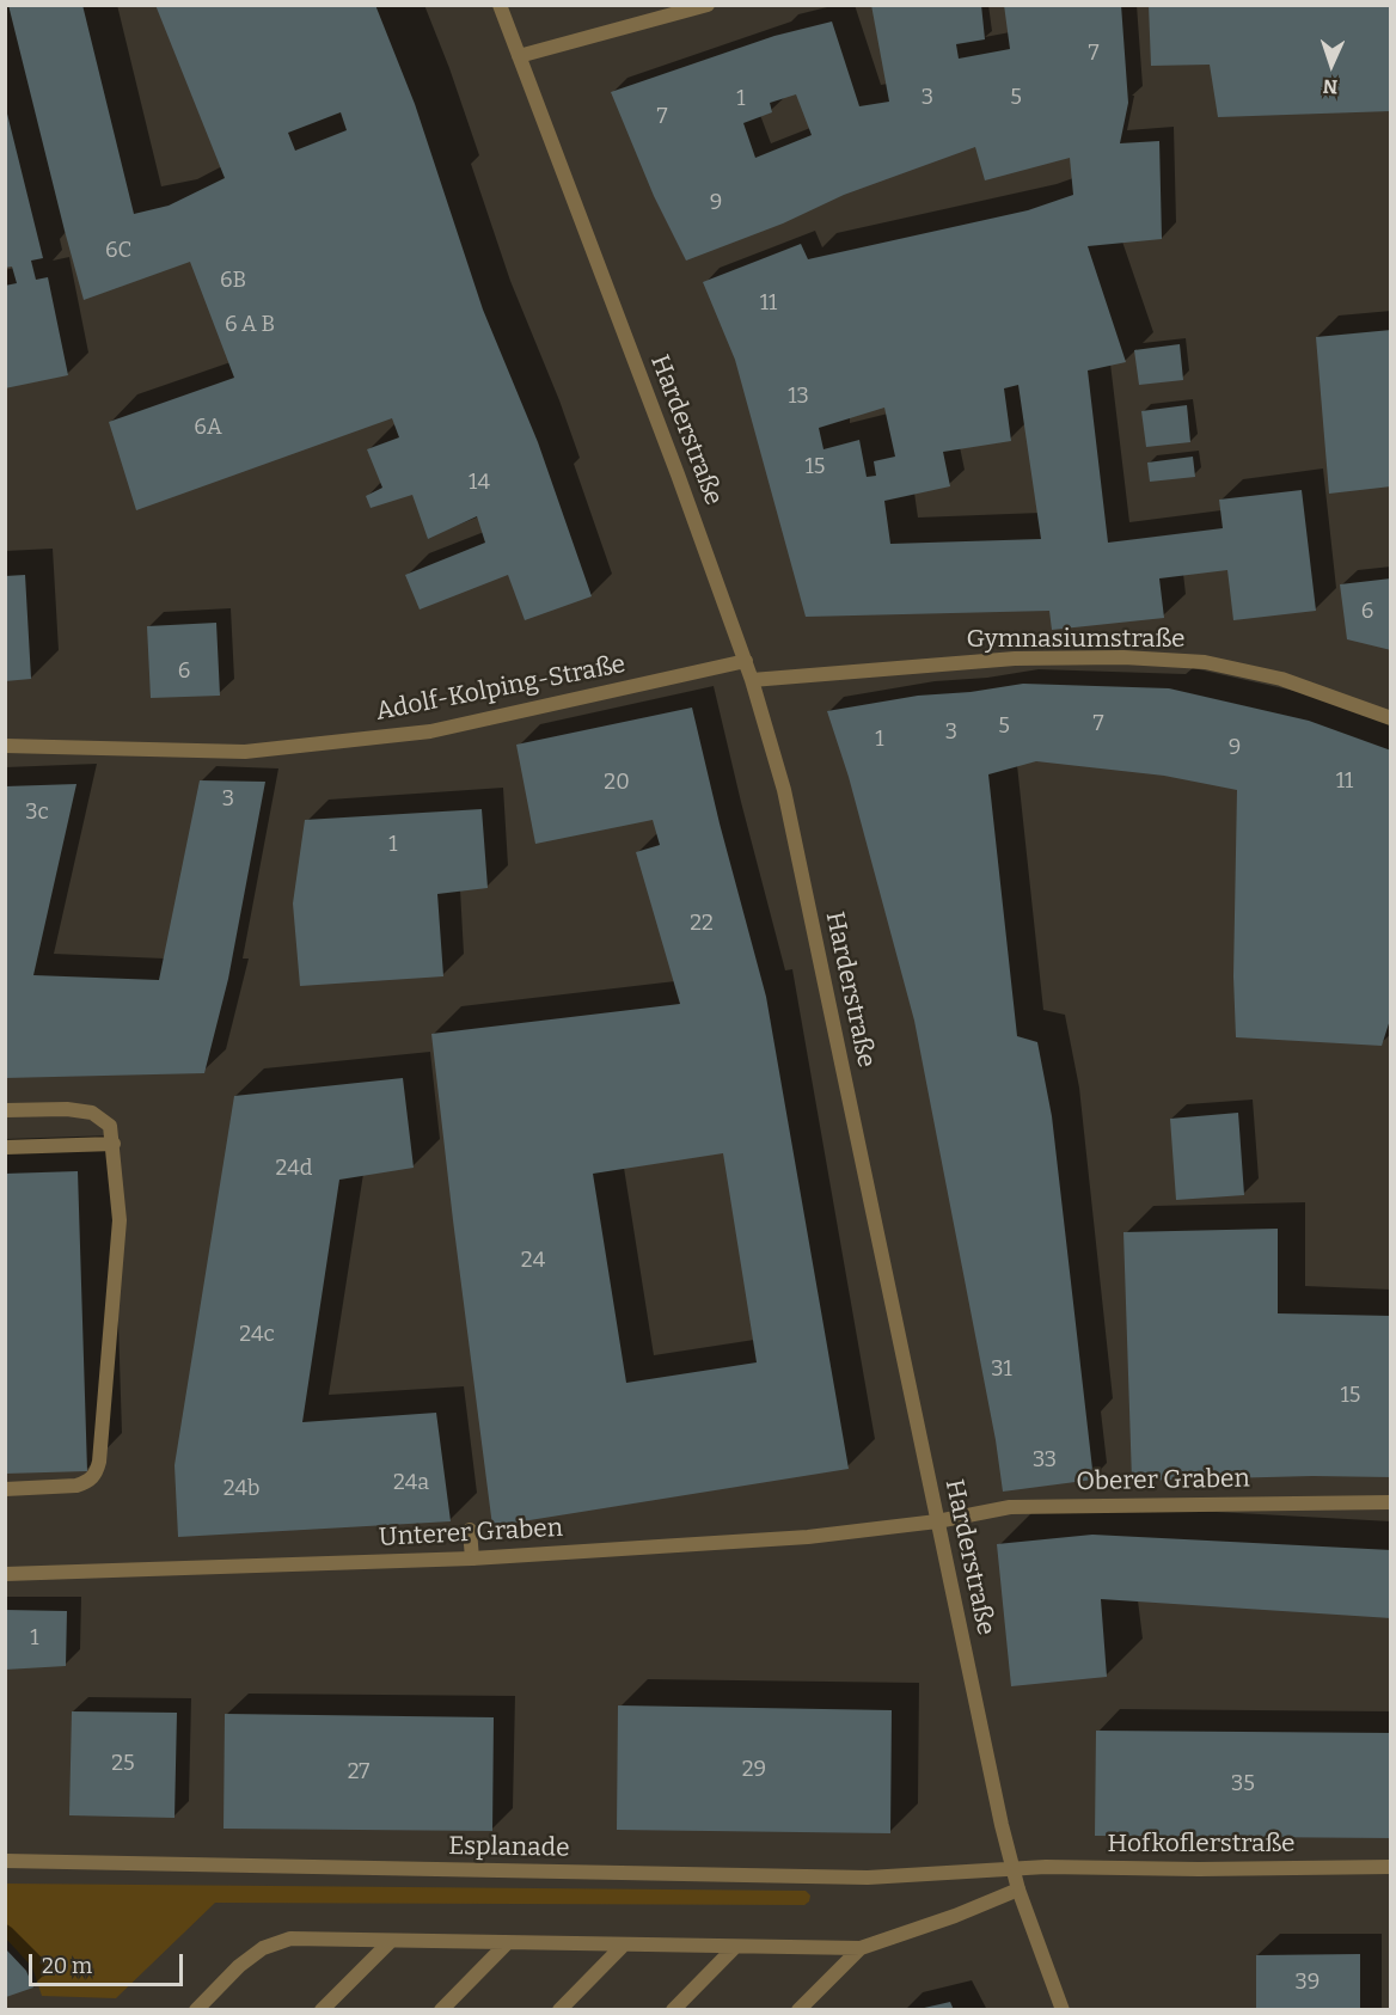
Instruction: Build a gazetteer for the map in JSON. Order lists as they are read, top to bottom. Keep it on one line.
{"streets":{"street":["Harderstraße","Gymnasiumstraße","Adolf-Kolping-Straße","Oberer Graben","Unterer Graben","Hofkoflerstraße","Esplanade"]},"crossings":[["Harderstraße","Gymnasiumstraße"],["Harderstraße","Adolf-Kolping-Straße"],["Harderstraße","Oberer Graben"],["Harderstraße","Unterer Graben"],["Harderstraße","Hofkoflerstraße"],["Harderstraße","Esplanade"],["Oberer Graben","Unterer Graben"],["Hofkoflerstraße","Esplanade"]],"house_numbers":["7","3","5","1","7","9","6C","6B","11","6 A B","13","6A","15","14","6","6","7","5","3","1","9","11","20","3","3c","1","22","24d","24","24c","31","15","33","24a","24b","1","25","29","27","35","39"],"scale_bar":"20 m","north":"bottom"}
